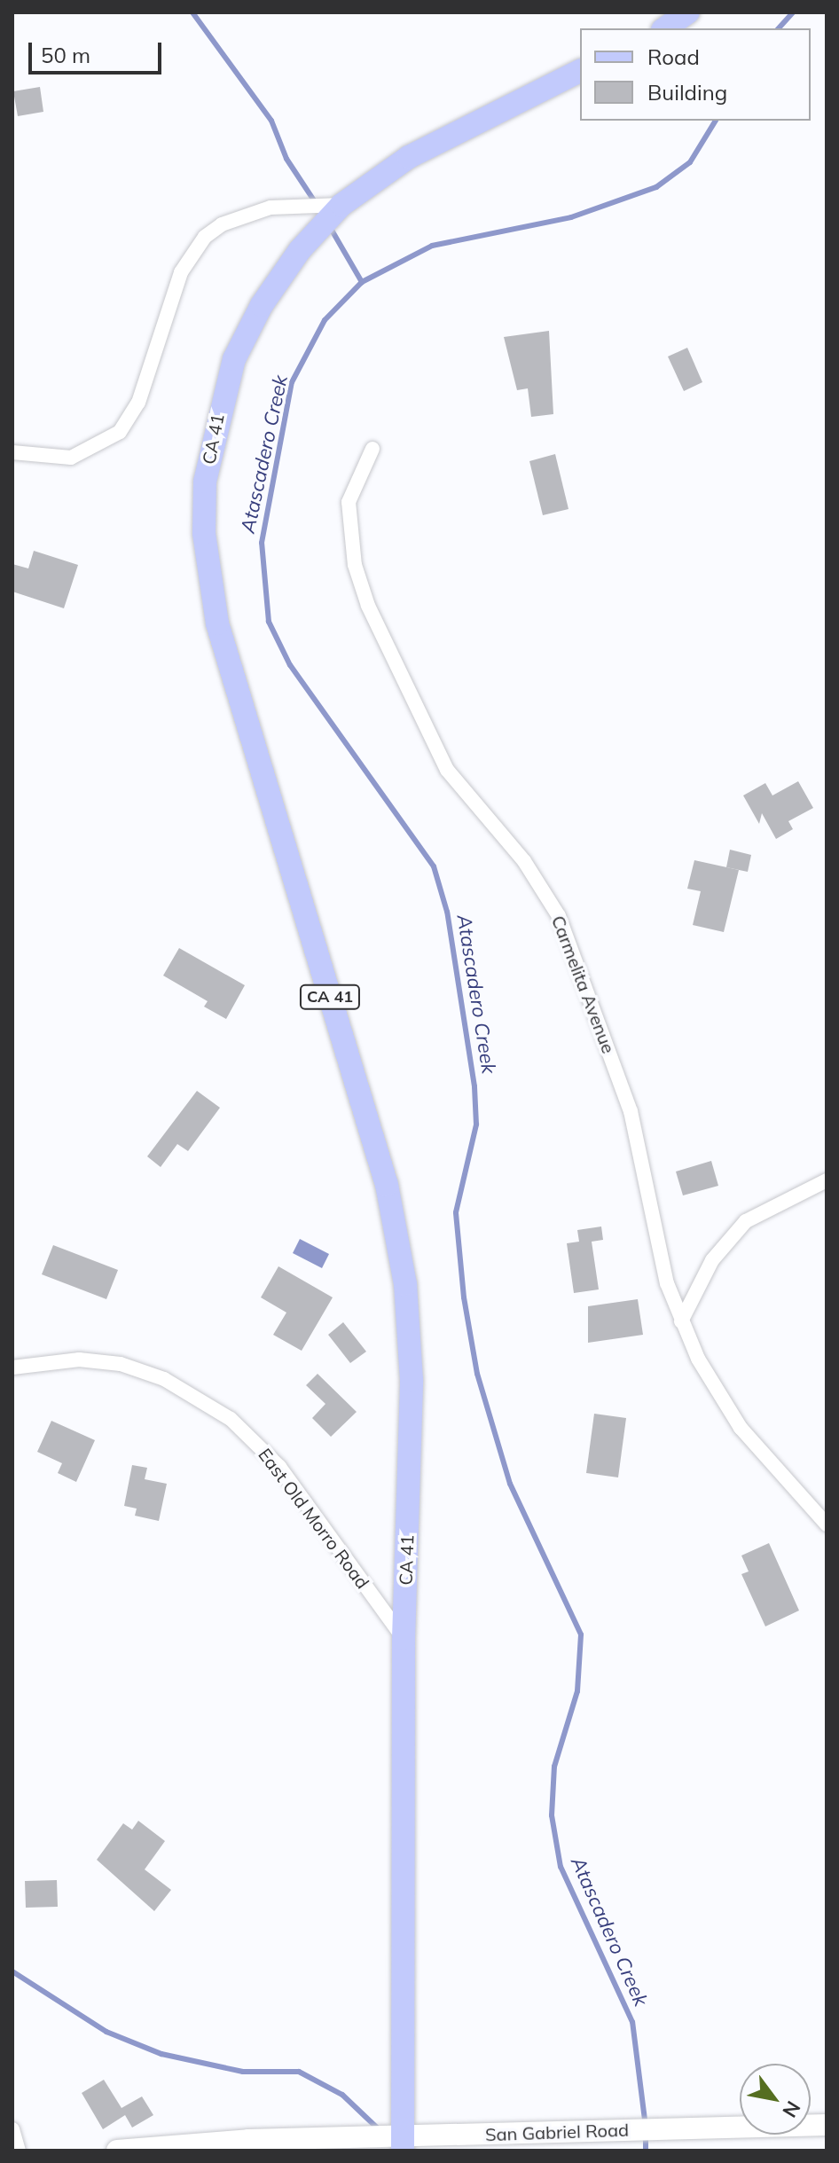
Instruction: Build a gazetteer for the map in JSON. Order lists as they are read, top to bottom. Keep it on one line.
{"streets":{"main road":["CA 41"],"street":["Carmelita Avenue","East Old Morro Road","San Gabriel Road"]},"crossings":[["CA 41","East Old Morro Road"],["CA 41","San Gabriel Road"]],"water":["Atascadero Creek"],"legend":["Road","Building"],"scale_bar":"50 m","north":"bottom right"}
